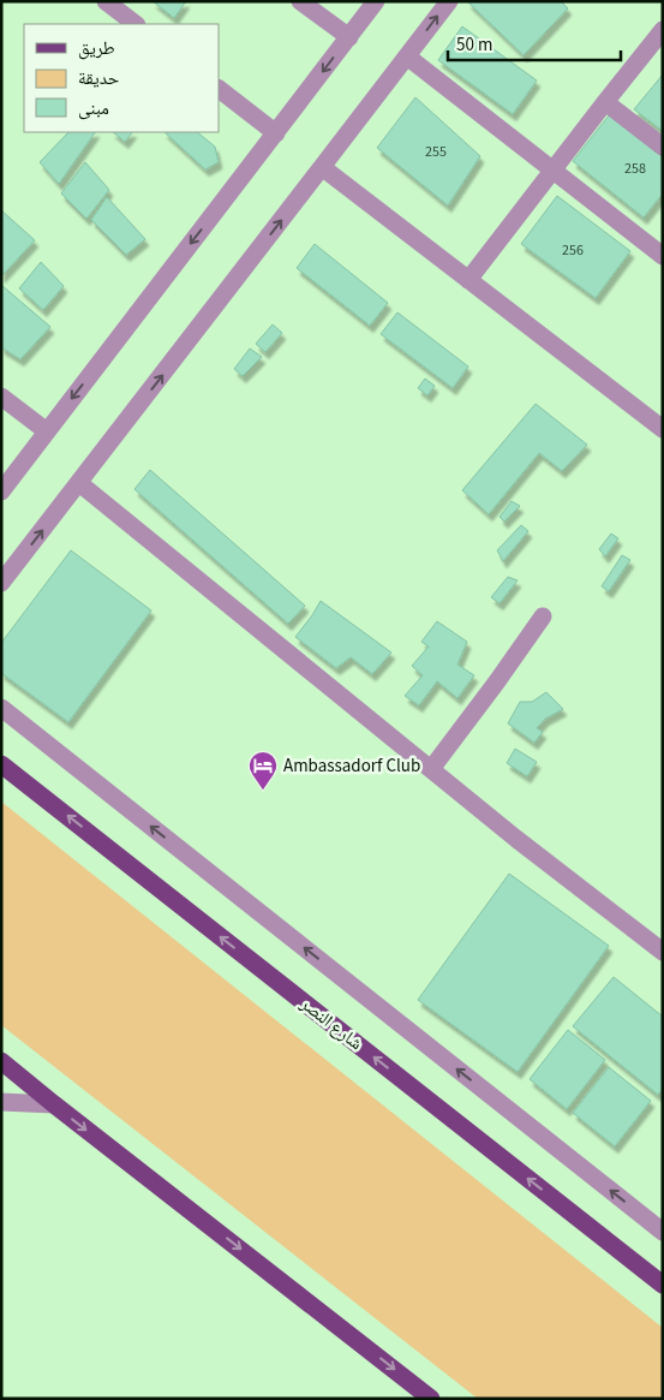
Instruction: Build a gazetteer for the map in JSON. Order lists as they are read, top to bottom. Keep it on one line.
{"streets":{"main road":["شارع النصر"]},"one_way":["شارع النصر"],"places":{"hotel":["Ambassadorf Club"]},"house_numbers":["255","258","256"],"legend":["طريق","حديقة","مبنى"],"scale_bar":"50 m"}
